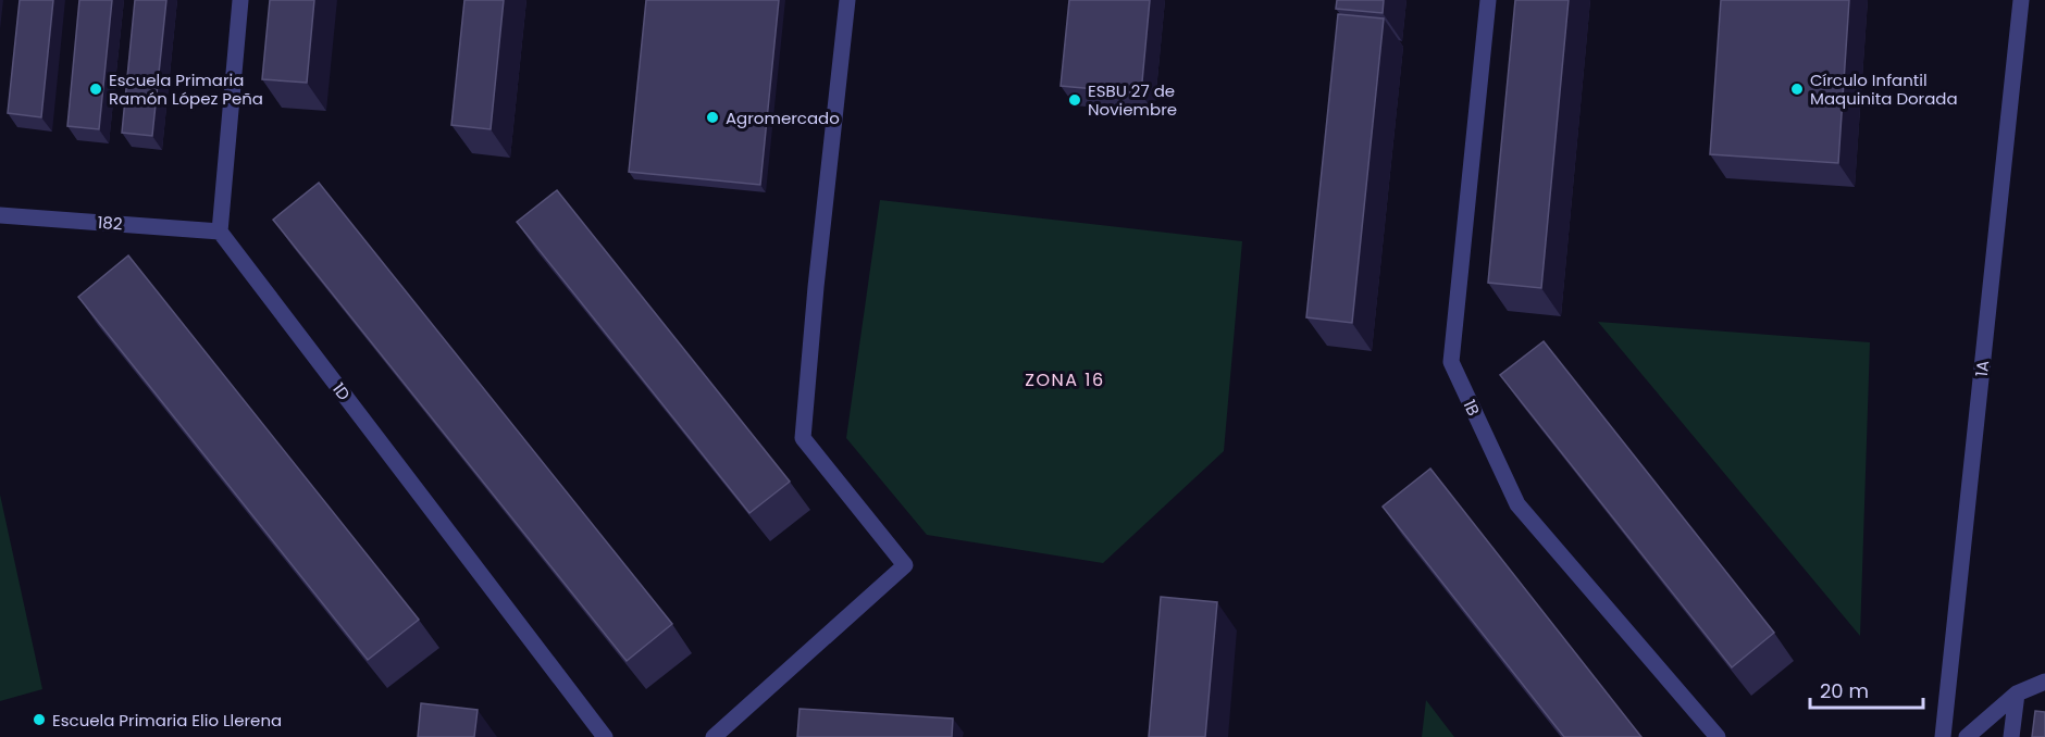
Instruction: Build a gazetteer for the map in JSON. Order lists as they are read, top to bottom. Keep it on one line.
{"streets":{"street":["182","1A","1D","1B"]},"crossings":[["182","1D"]],"districts":["ZONA 16"],"places":["Escuela Primaria Ramón López Peña","Círculo Infantil Maquinita Dorada","ESBU 27 de Noviembre","Agromercado","Escuela Primaria Elio Llerena"],"scale_bar":"20 m"}
